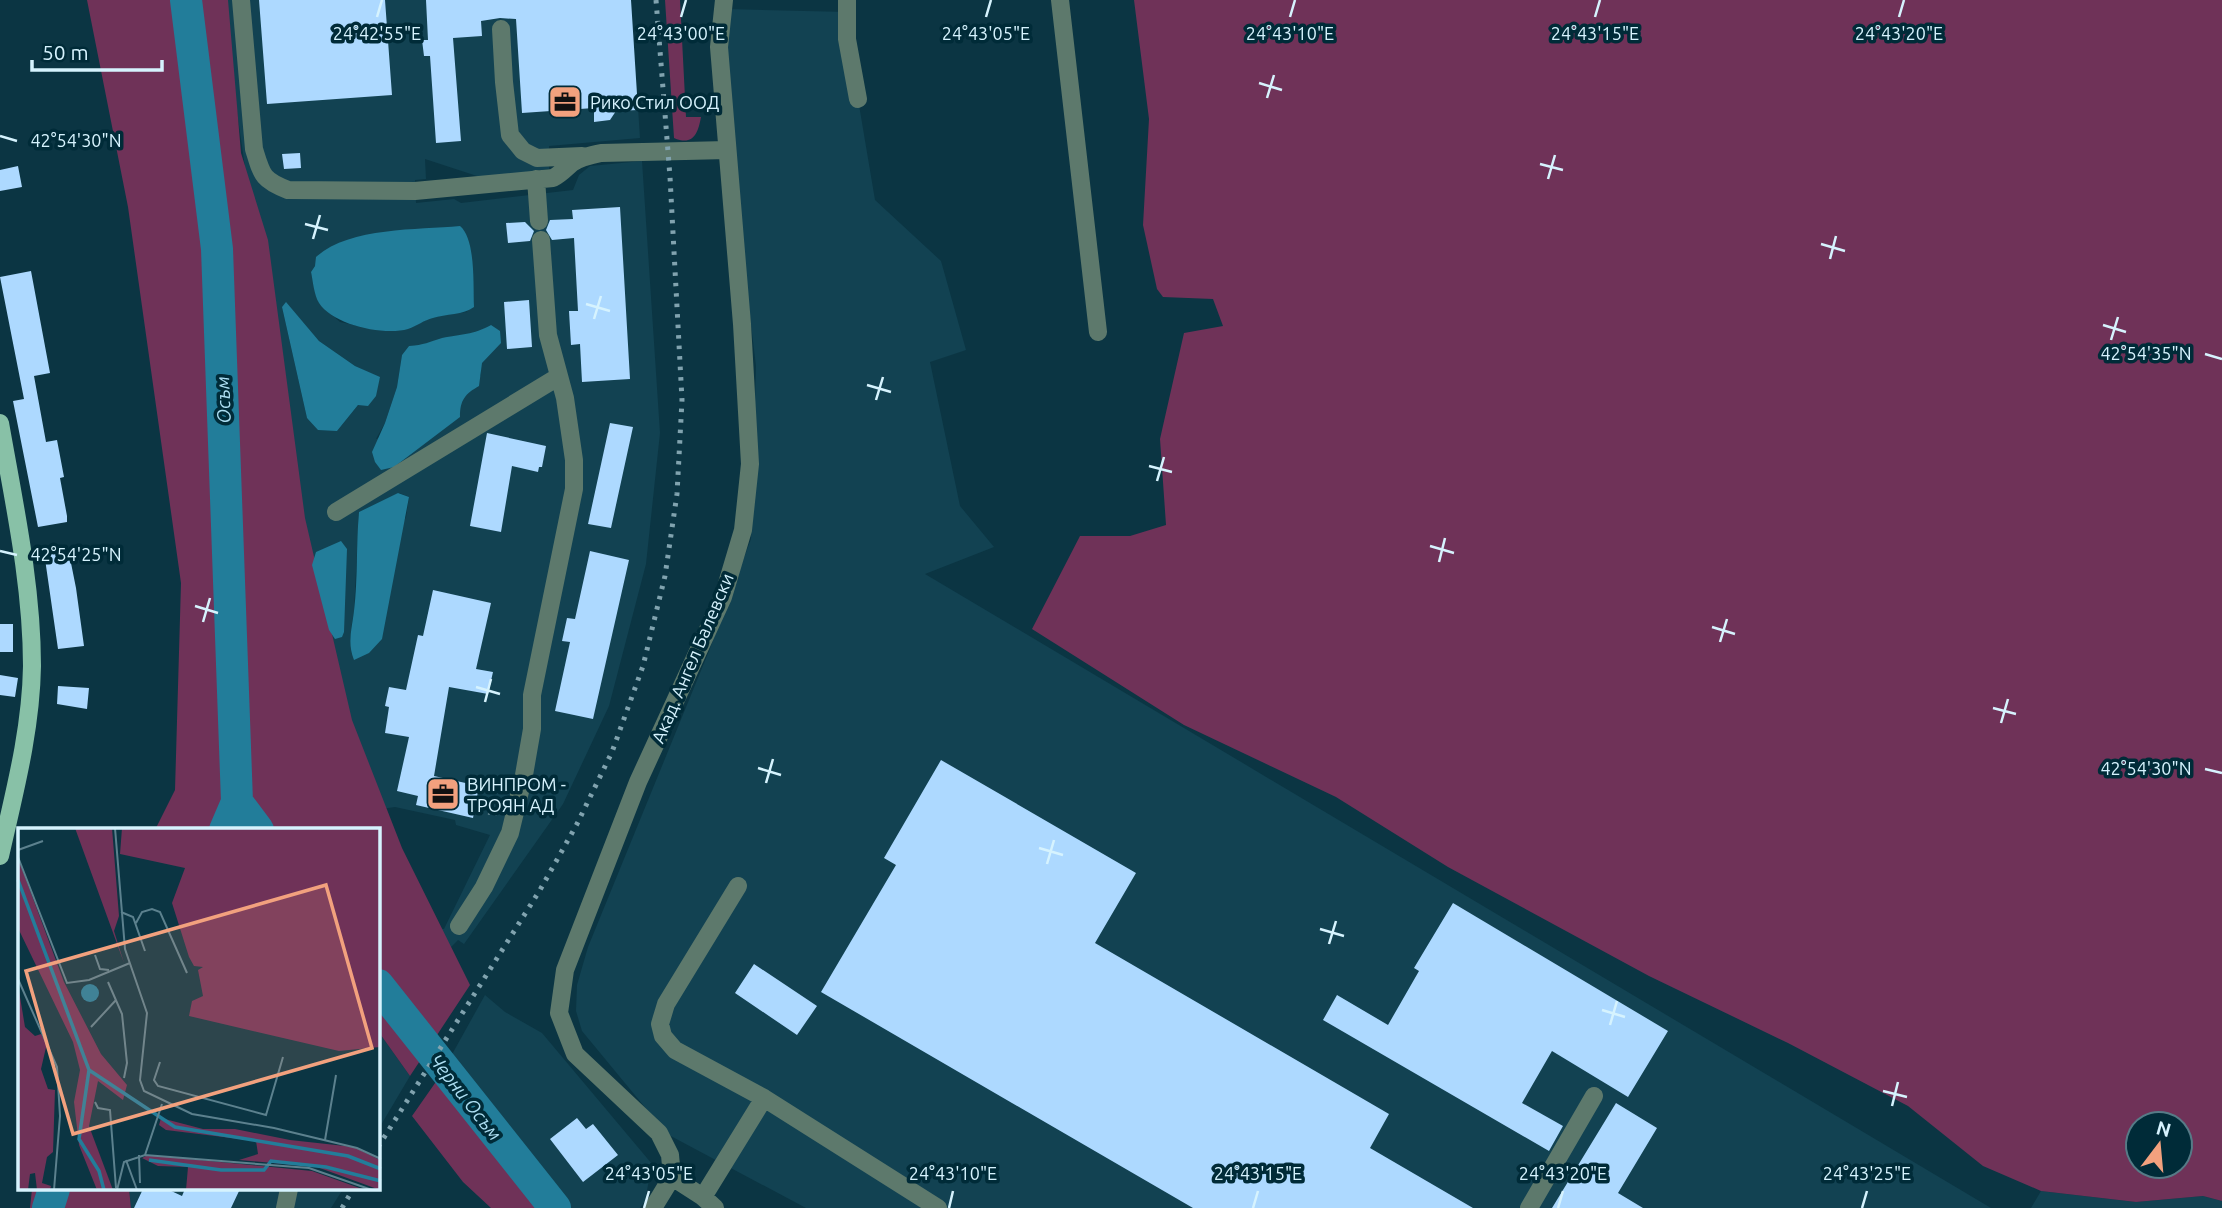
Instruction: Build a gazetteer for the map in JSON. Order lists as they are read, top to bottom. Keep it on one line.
{"streets":{"street":["Акад. Ангел Балевски"]},"water":["Осъм","Черни Осъм"],"places":{"office":["Рико Стил ООД","ВИНПРОМ - ТРОЯН АД"]},"scale_bar":"50 m","north":"top","coordinates":["24°42'55\"E","24°43'00\"E","24°43'05\"E","24°43'10\"E","24°43'15\"E","24°43'20\"E","42°54'30\"N","42°54'35\"N","42°54'25\"N","24°43'25\"E"]}
